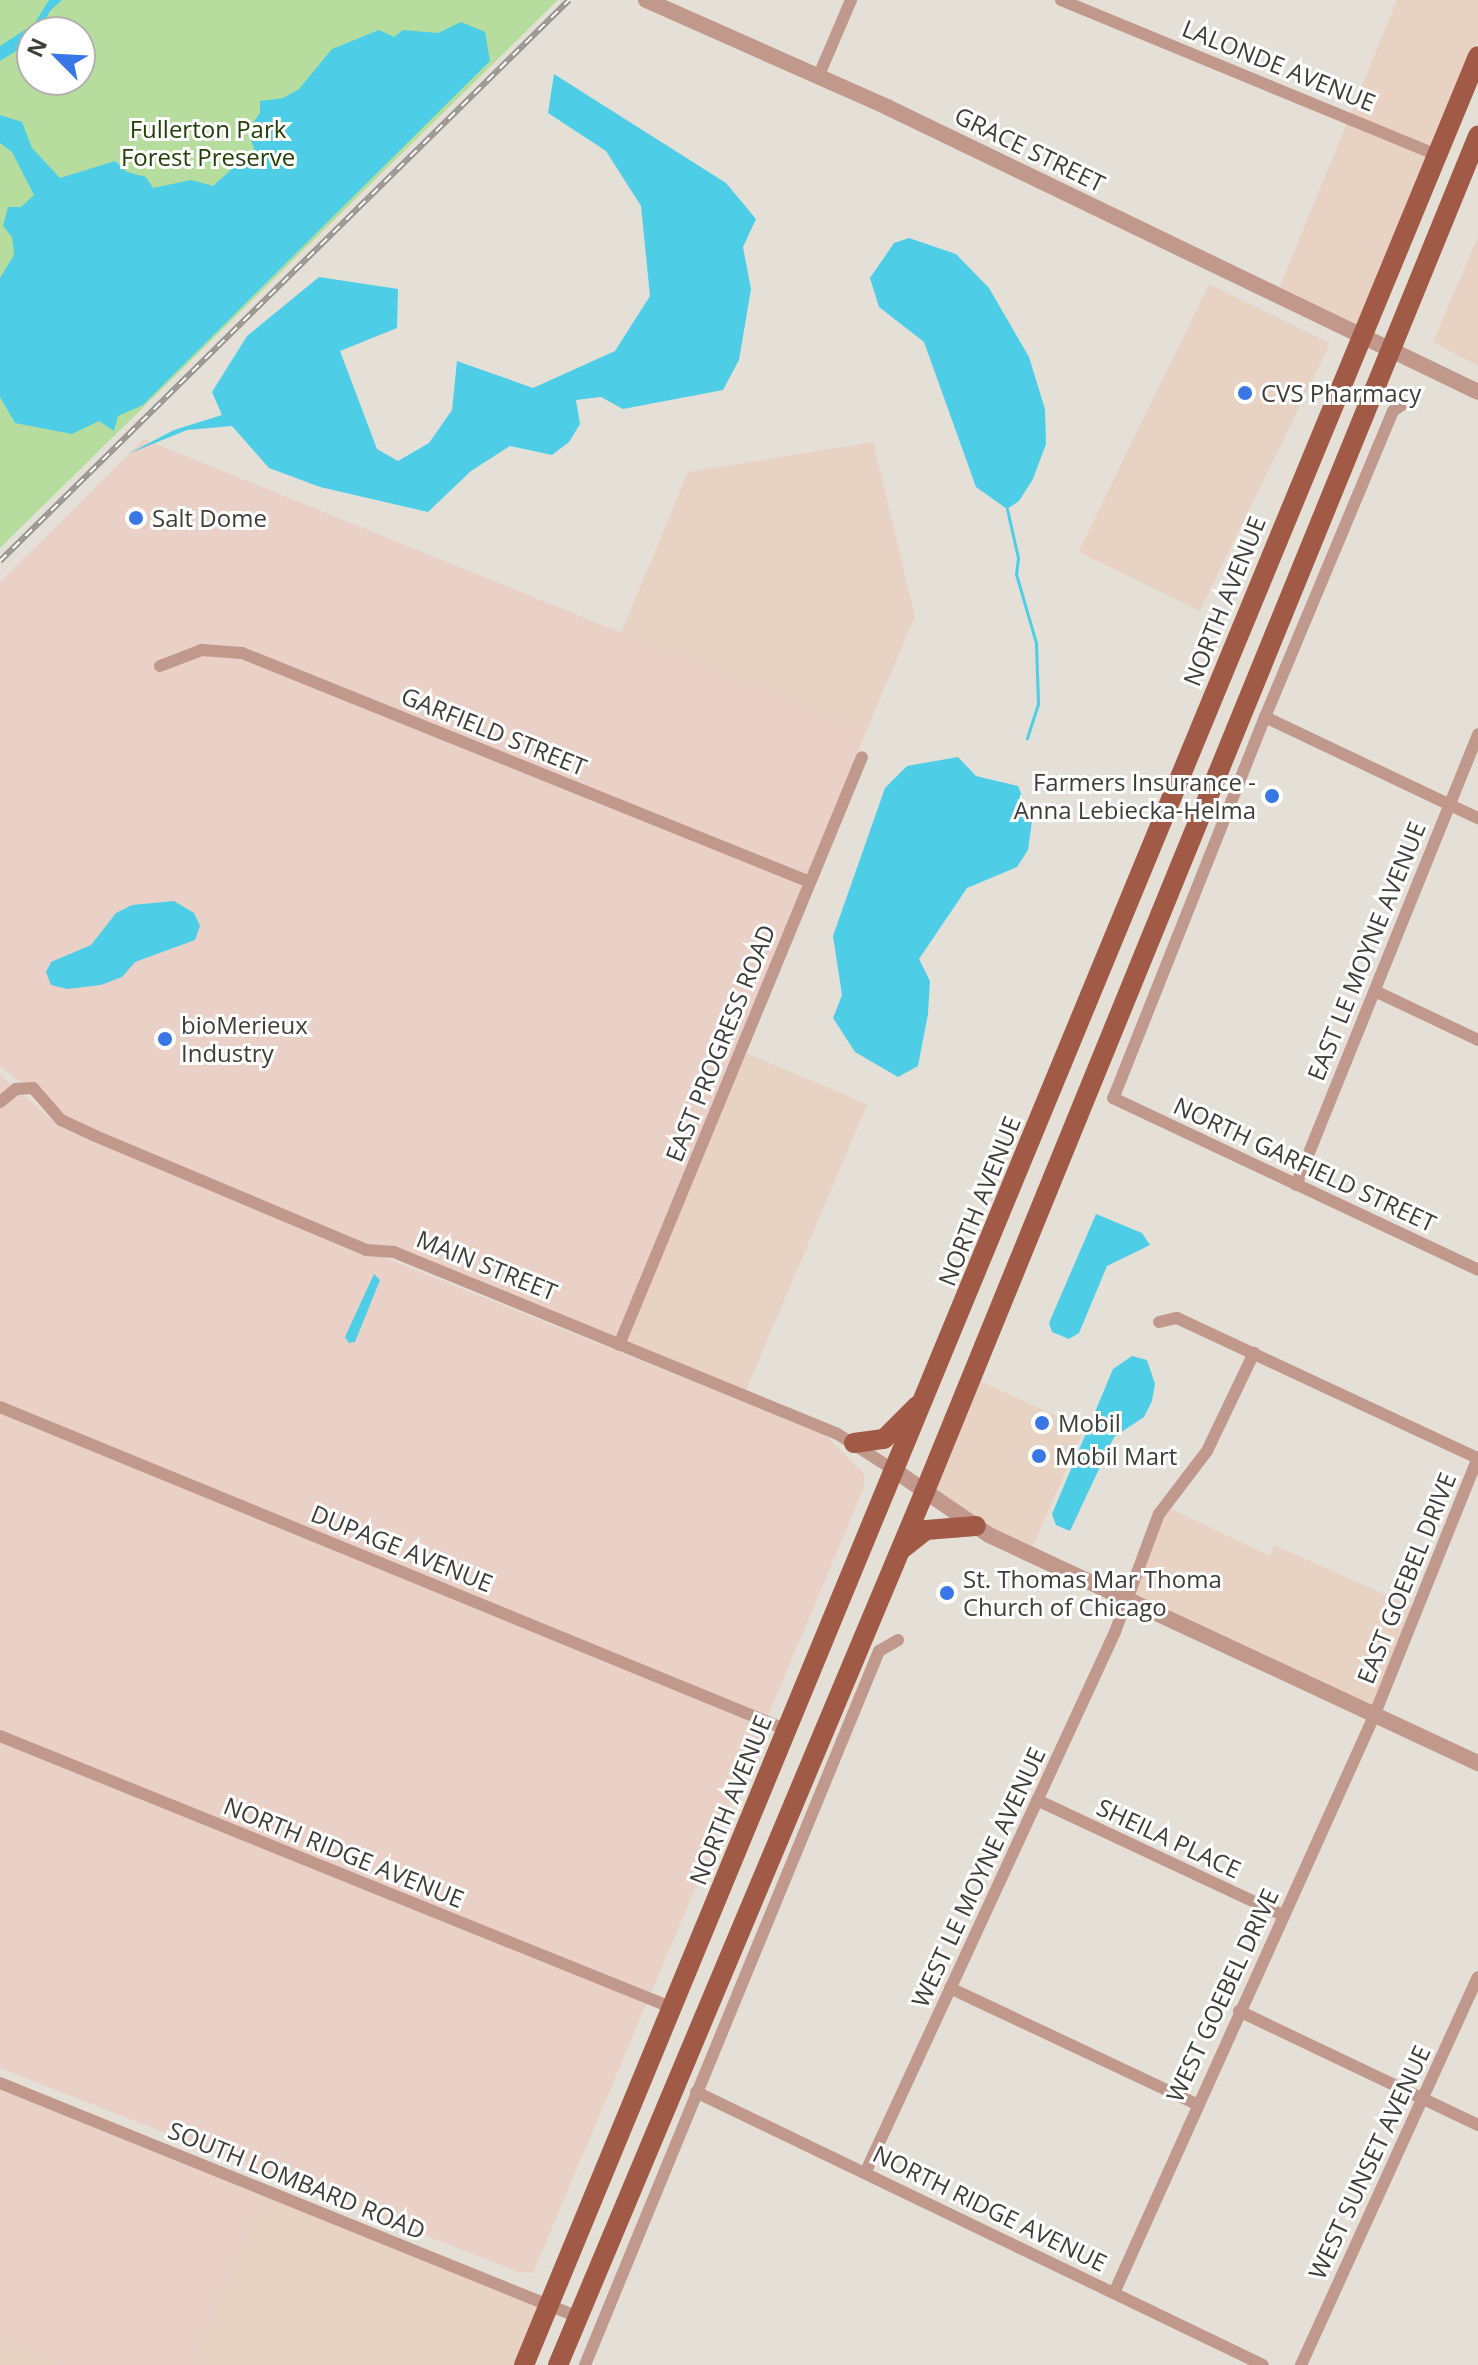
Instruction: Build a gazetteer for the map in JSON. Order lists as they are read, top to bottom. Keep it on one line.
{"streets":{"main road":["NORTH AVENUE"],"street":["LALONDE AVENUE","GRACE STREET","GARFIELD STREET","EAST LE MOYNE AVENUE","EAST PROGRESS ROAD","NORTH GARFIELD STREET","MAIN STREET","DUPAGE AVENUE","EAST GOEBEL DRIVE","SHEILA PLACE","NORTH RIDGE AVENUE","WEST LE MOYNE AVENUE","WEST GOEBEL DRIVE","WEST SUNSET AVENUE","SOUTH LOMBARD ROAD"]},"crossings":[["LALONDE AVENUE","NORTH AVENUE"],["GRACE STREET","NORTH AVENUE"],["NORTH AVENUE","MAIN STREET"],["NORTH AVENUE","DUPAGE AVENUE"],["NORTH AVENUE","NORTH RIDGE AVENUE"],["NORTH AVENUE","SOUTH LOMBARD ROAD"],["GARFIELD STREET","EAST PROGRESS ROAD"],["EAST LE MOYNE AVENUE","NORTH GARFIELD STREET"],["EAST PROGRESS ROAD","MAIN STREET"],["MAIN STREET","EAST GOEBEL DRIVE"],["MAIN STREET","WEST LE MOYNE AVENUE"],["MAIN STREET","WEST GOEBEL DRIVE"],["EAST GOEBEL DRIVE","WEST GOEBEL DRIVE"],["SHEILA PLACE","WEST LE MOYNE AVENUE"],["SHEILA PLACE","WEST GOEBEL DRIVE"],["NORTH RIDGE AVENUE","WEST LE MOYNE AVENUE"],["NORTH RIDGE AVENUE","WEST GOEBEL DRIVE"]],"parks":["Fullerton Park Forest Preserve"],"places":["CVS Pharmacy","Salt Dome","Farmers Insurance - Anna Lebiecka-Helma","bioMerieux Industry","Mobil","Mobil Mart","St. Thomas Mar Thoma Church of Chicago"],"north":"top left"}
